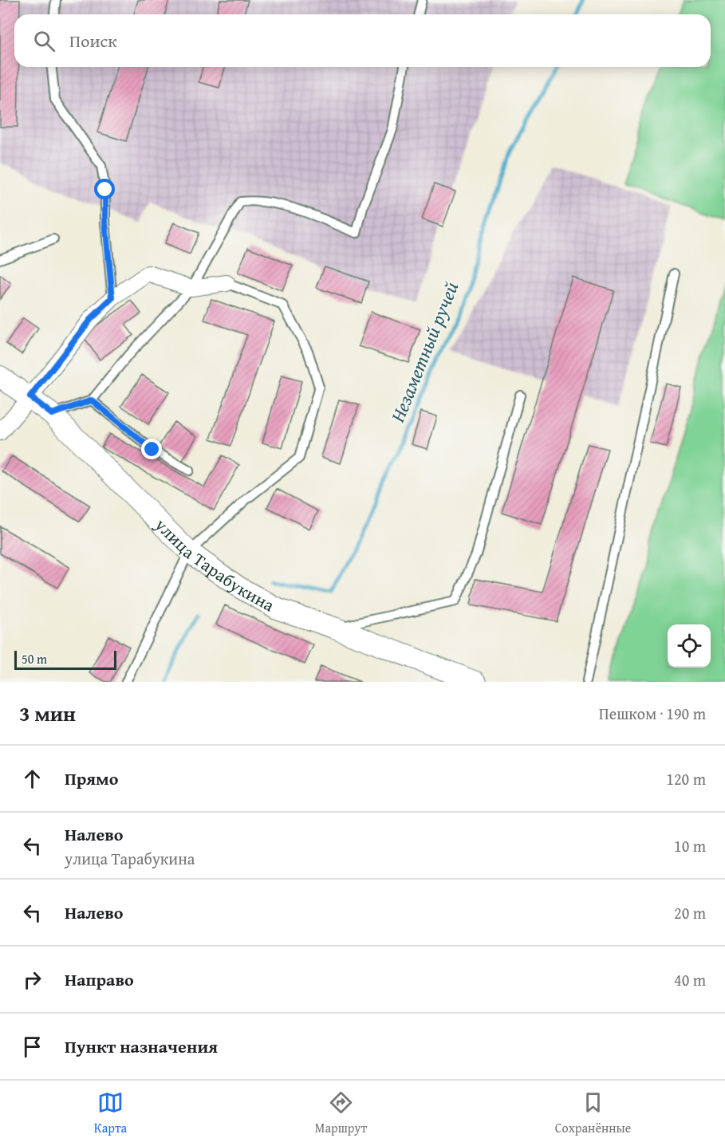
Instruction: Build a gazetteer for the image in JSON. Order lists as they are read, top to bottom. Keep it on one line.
{"streets":{"street":["улица Тарабукина"]},"water":["Незаметный ручей"],"scale_bar":"50 m","page":{"search":"Поиск","scale":"50 m","heading":["3 мин","Пешком · 190 m"],"list":[["Прямо","120 m"],["Налево","улица Тарабукина","10 m"],["Налево","20 m"],["Направо","40 m"],"Пункт назначения"],"nav":["Карта","Маршрут","Сохранённые"]}}
